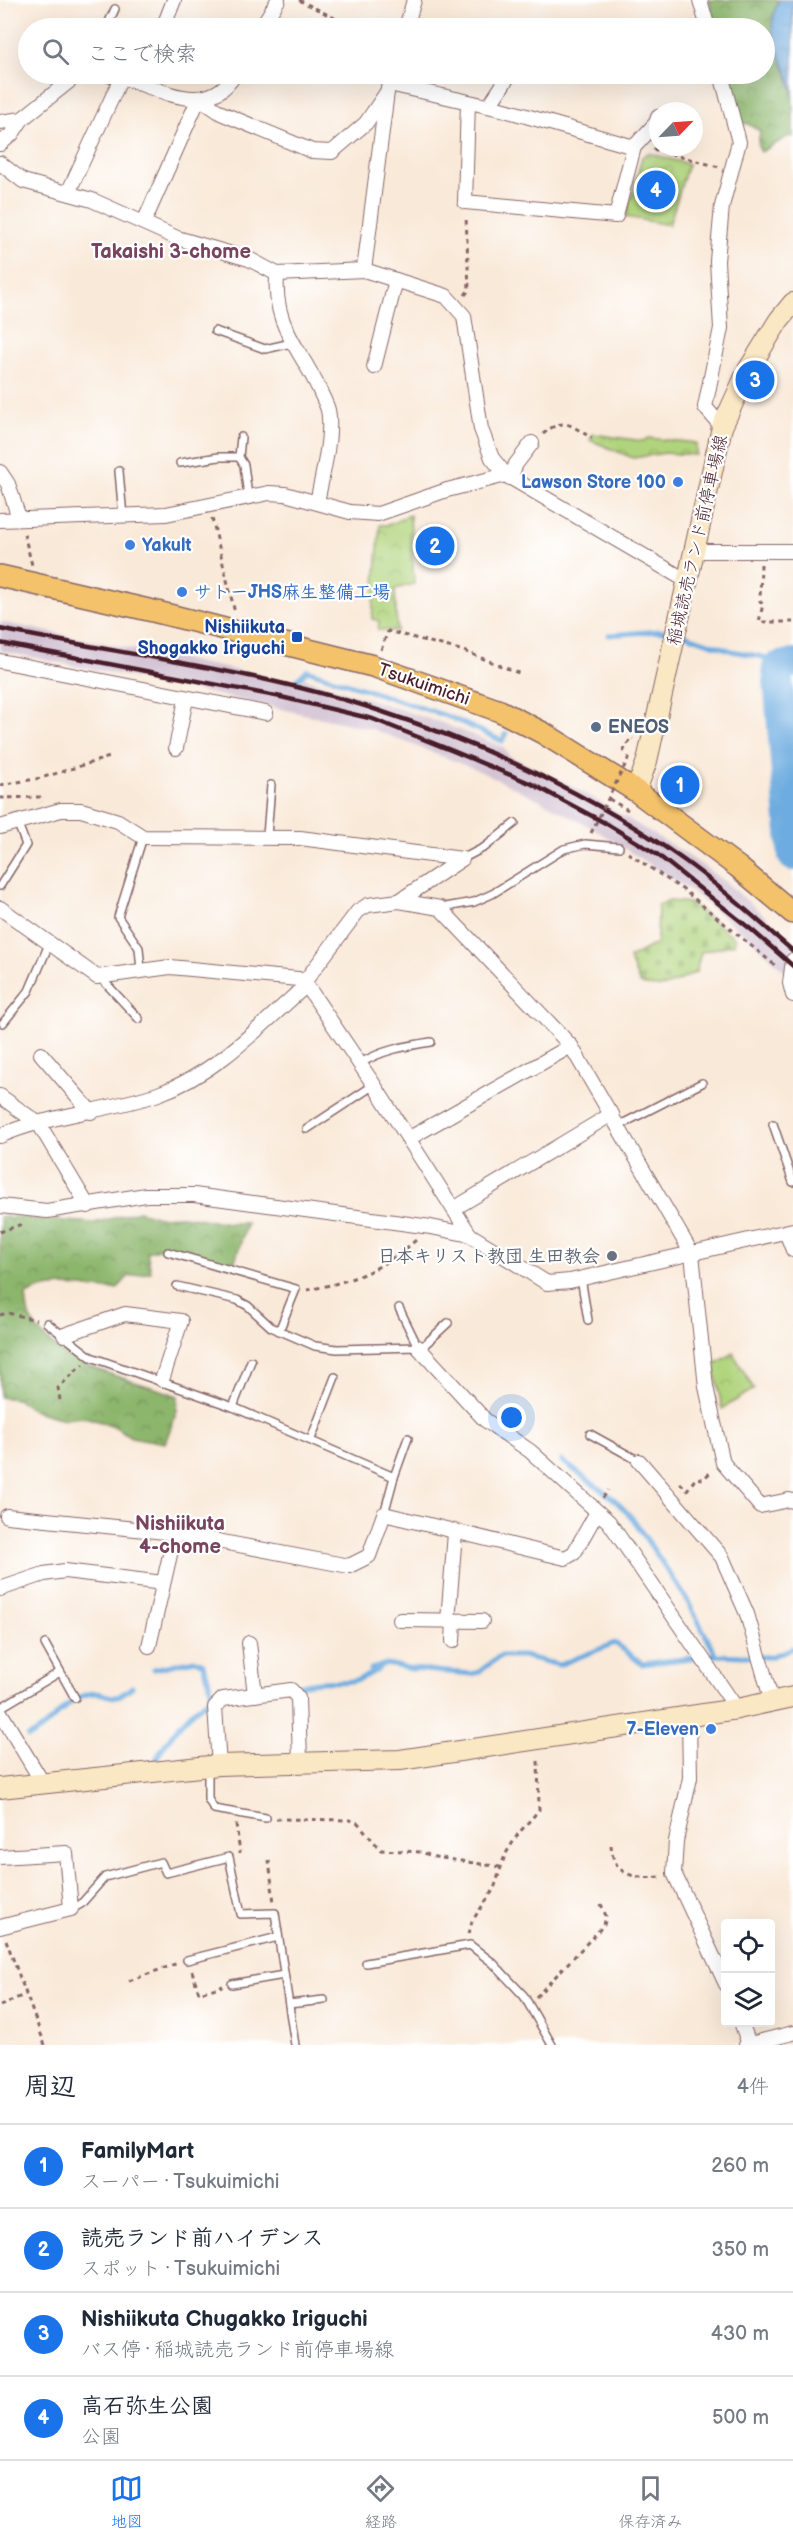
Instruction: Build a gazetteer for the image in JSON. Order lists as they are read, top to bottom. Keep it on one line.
{"streets":{"main road":["Tsukuimichi"],"street":["稲城読売ランド前停車場線"]},"crossings":[["稲城読売ランド前停車場線","Tsukuimichi"]],"districts":["Takaishi 3-chome","Nishiikuta 4-chome"],"places":{"other":["Lawson Store 100","Yakult","サトーJHS麻生整備工場","ENEOS","日本キリスト教団 生田教会","7-Eleven"],"transit":["Nishiikuta Shogakko Iriguchi"]},"north":"top right","page":{"search":"ここで検索","pins":["4","3","2","1"],"heading":["周辺","4件"],"list":[{"mark":"1","name":"FamilyMart","note":"スーパー · Tsukuimichi","value":"260 m"},{"mark":"2","name":"読売ランド前ハイデンス","note":"スポット · Tsukuimichi","value":"350 m"},{"mark":"3","name":"Nishiikuta Chugakko Iriguchi","note":"バス停 · 稲城読売ランド前停車場線","value":"430 m"},{"mark":"4","name":"高石弥生公園","note":"公園","value":"500 m"}],"nav":["地図","経路","保存済み"]}}
